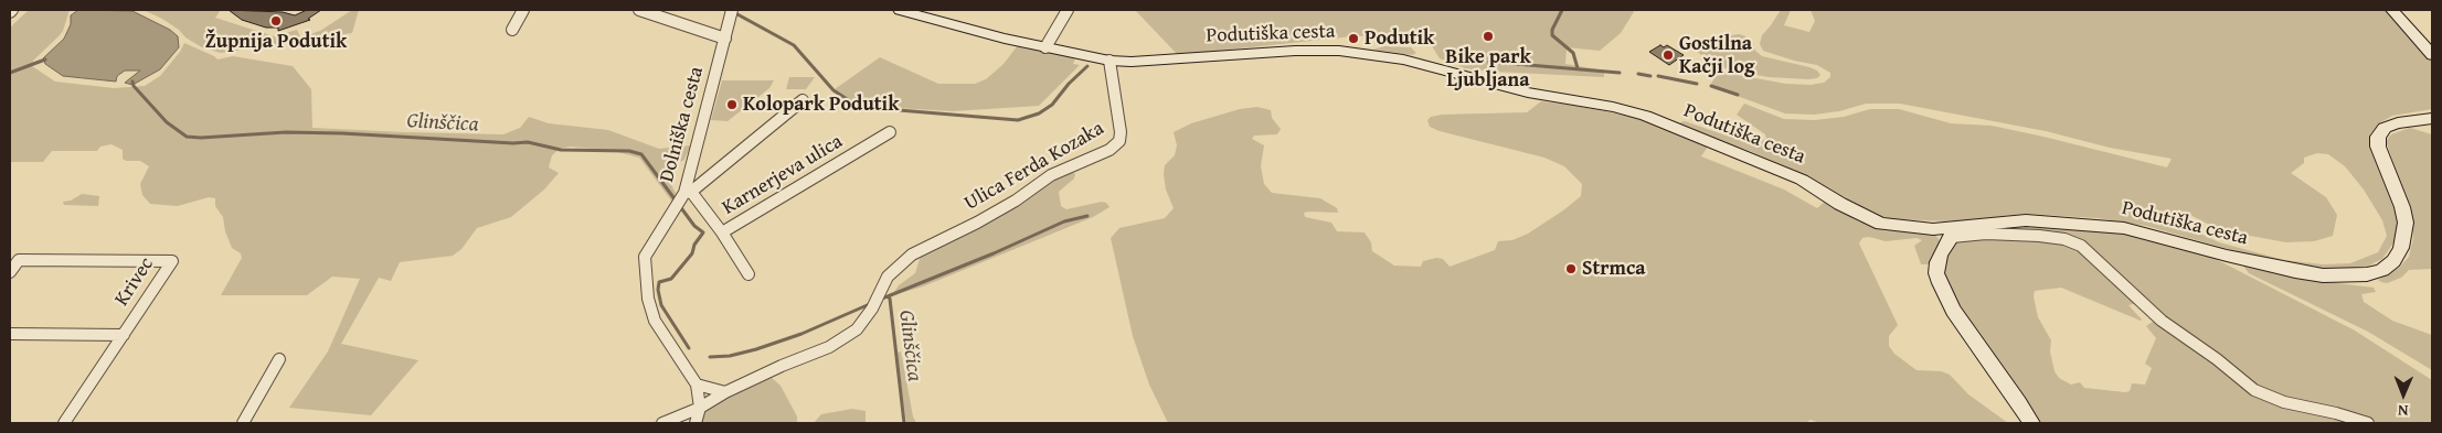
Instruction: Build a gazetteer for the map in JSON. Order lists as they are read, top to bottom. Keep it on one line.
{"streets":{"street":["Podutiška cesta","Dolniška cesta","Ulica Ferda Kozaka","Karnerjeva ulica","Krivec"]},"crossings":[["Podutiška cesta","Ulica Ferda Kozaka"]],"water":["Glinščica"],"places":["Župnija Podutik","Bike park Ljubljana","Podutik","Gostilna Kačji log","Kolopark Podutik","Strmca"],"north":"bottom"}
